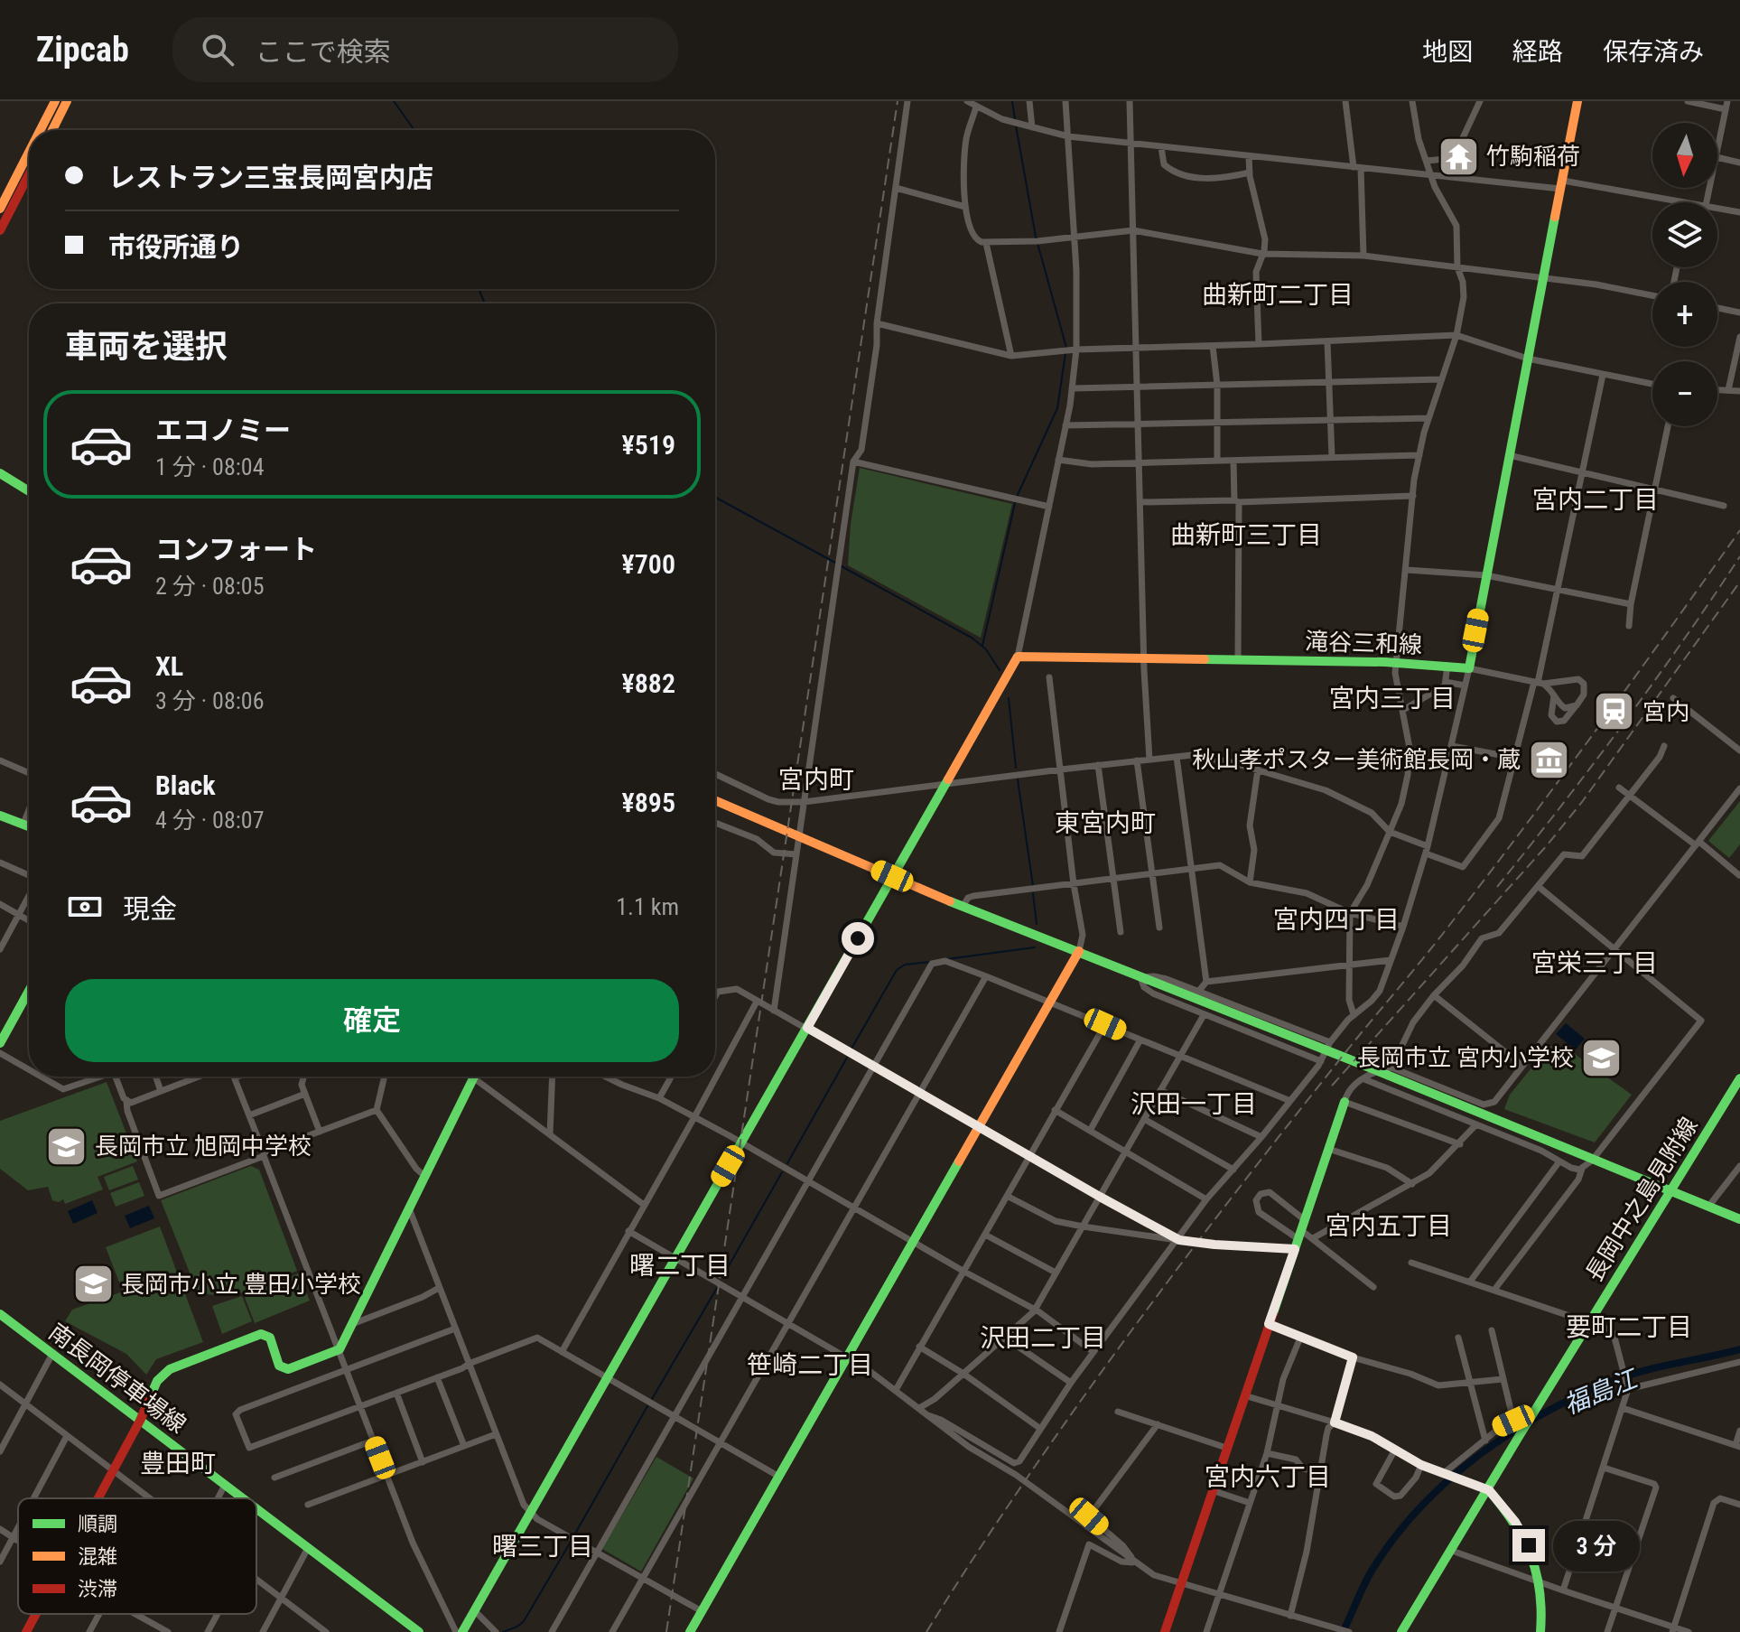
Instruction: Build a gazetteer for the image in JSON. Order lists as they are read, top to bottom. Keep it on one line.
{"streets":{"main road":["滝谷三和線","長岡中之島見附線","南長岡停車場線"]},"districts":["曲新町二丁目","宮内二丁目","曲新町三丁目","宮内三丁目","宮内町","東宮内町","宮内四丁目","宮栄三丁目","沢田一丁目","宮内五丁目","曙二丁目","要町二丁目","沢田二丁目","笹崎二丁目","豊田町","宮内六丁目","曙三丁目"],"water":["福島江"],"places":{"temple":["竹駒稲荷"],"station":["宮内"],"museum":["秋山孝ポスター美術館長岡・蔵"],"school or university":["長岡市立 宮内小学校","長岡市立 旭岡中学校","長岡市小立 豊田小学校"]},"legend":["順調","混雑","渋滞"],"north":"bottom","page":{"header":"Zipcab","search":"ここで検索","nav":["地図","経路","保存済み"],"map_buttons":["+","−"],"banner":["レストラン三宝長岡宮内店","市役所通り"],"heading":"車両を選択","list":[{"name":"エコノミー","note":"1 分 · 08:04","value":"¥519"},{"name":"コンフォート","note":"2 分 · 08:05","value":"¥700"},{"name":"XL","note":"3 分 · 08:06","value":"¥882"},{"name":"Black","note":"4 分 · 08:07","value":"¥895"}],"pay":["現金","1.1 km"],"buttons":"確定","bubble":"3 分"}}
